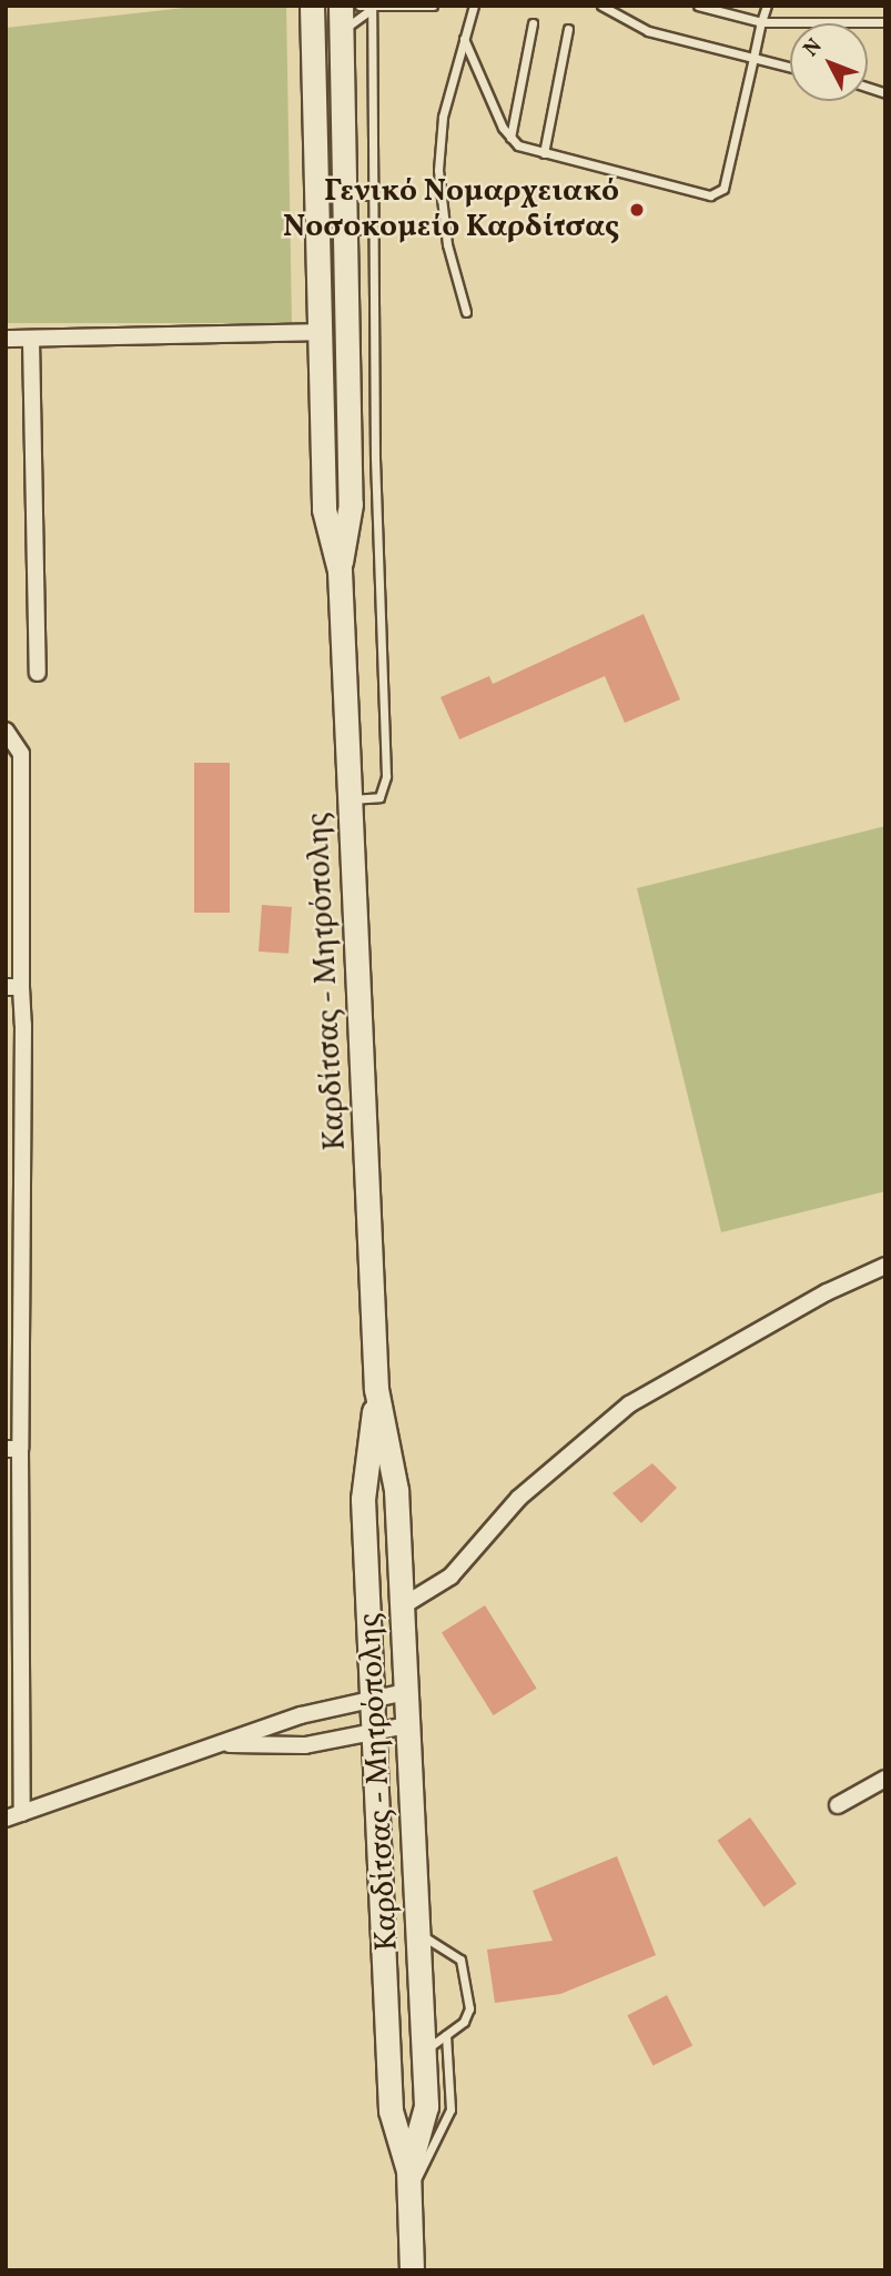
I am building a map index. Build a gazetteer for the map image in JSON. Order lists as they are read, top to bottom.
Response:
{
  "streets": {
    "main road": ["Καρδίτσας - Μητρόπολης"]
  },
  "places": ["Γενικό Νομαρχειακό Νοσοκομείο Καρδίτσας"],
  "north": "top left"
}
